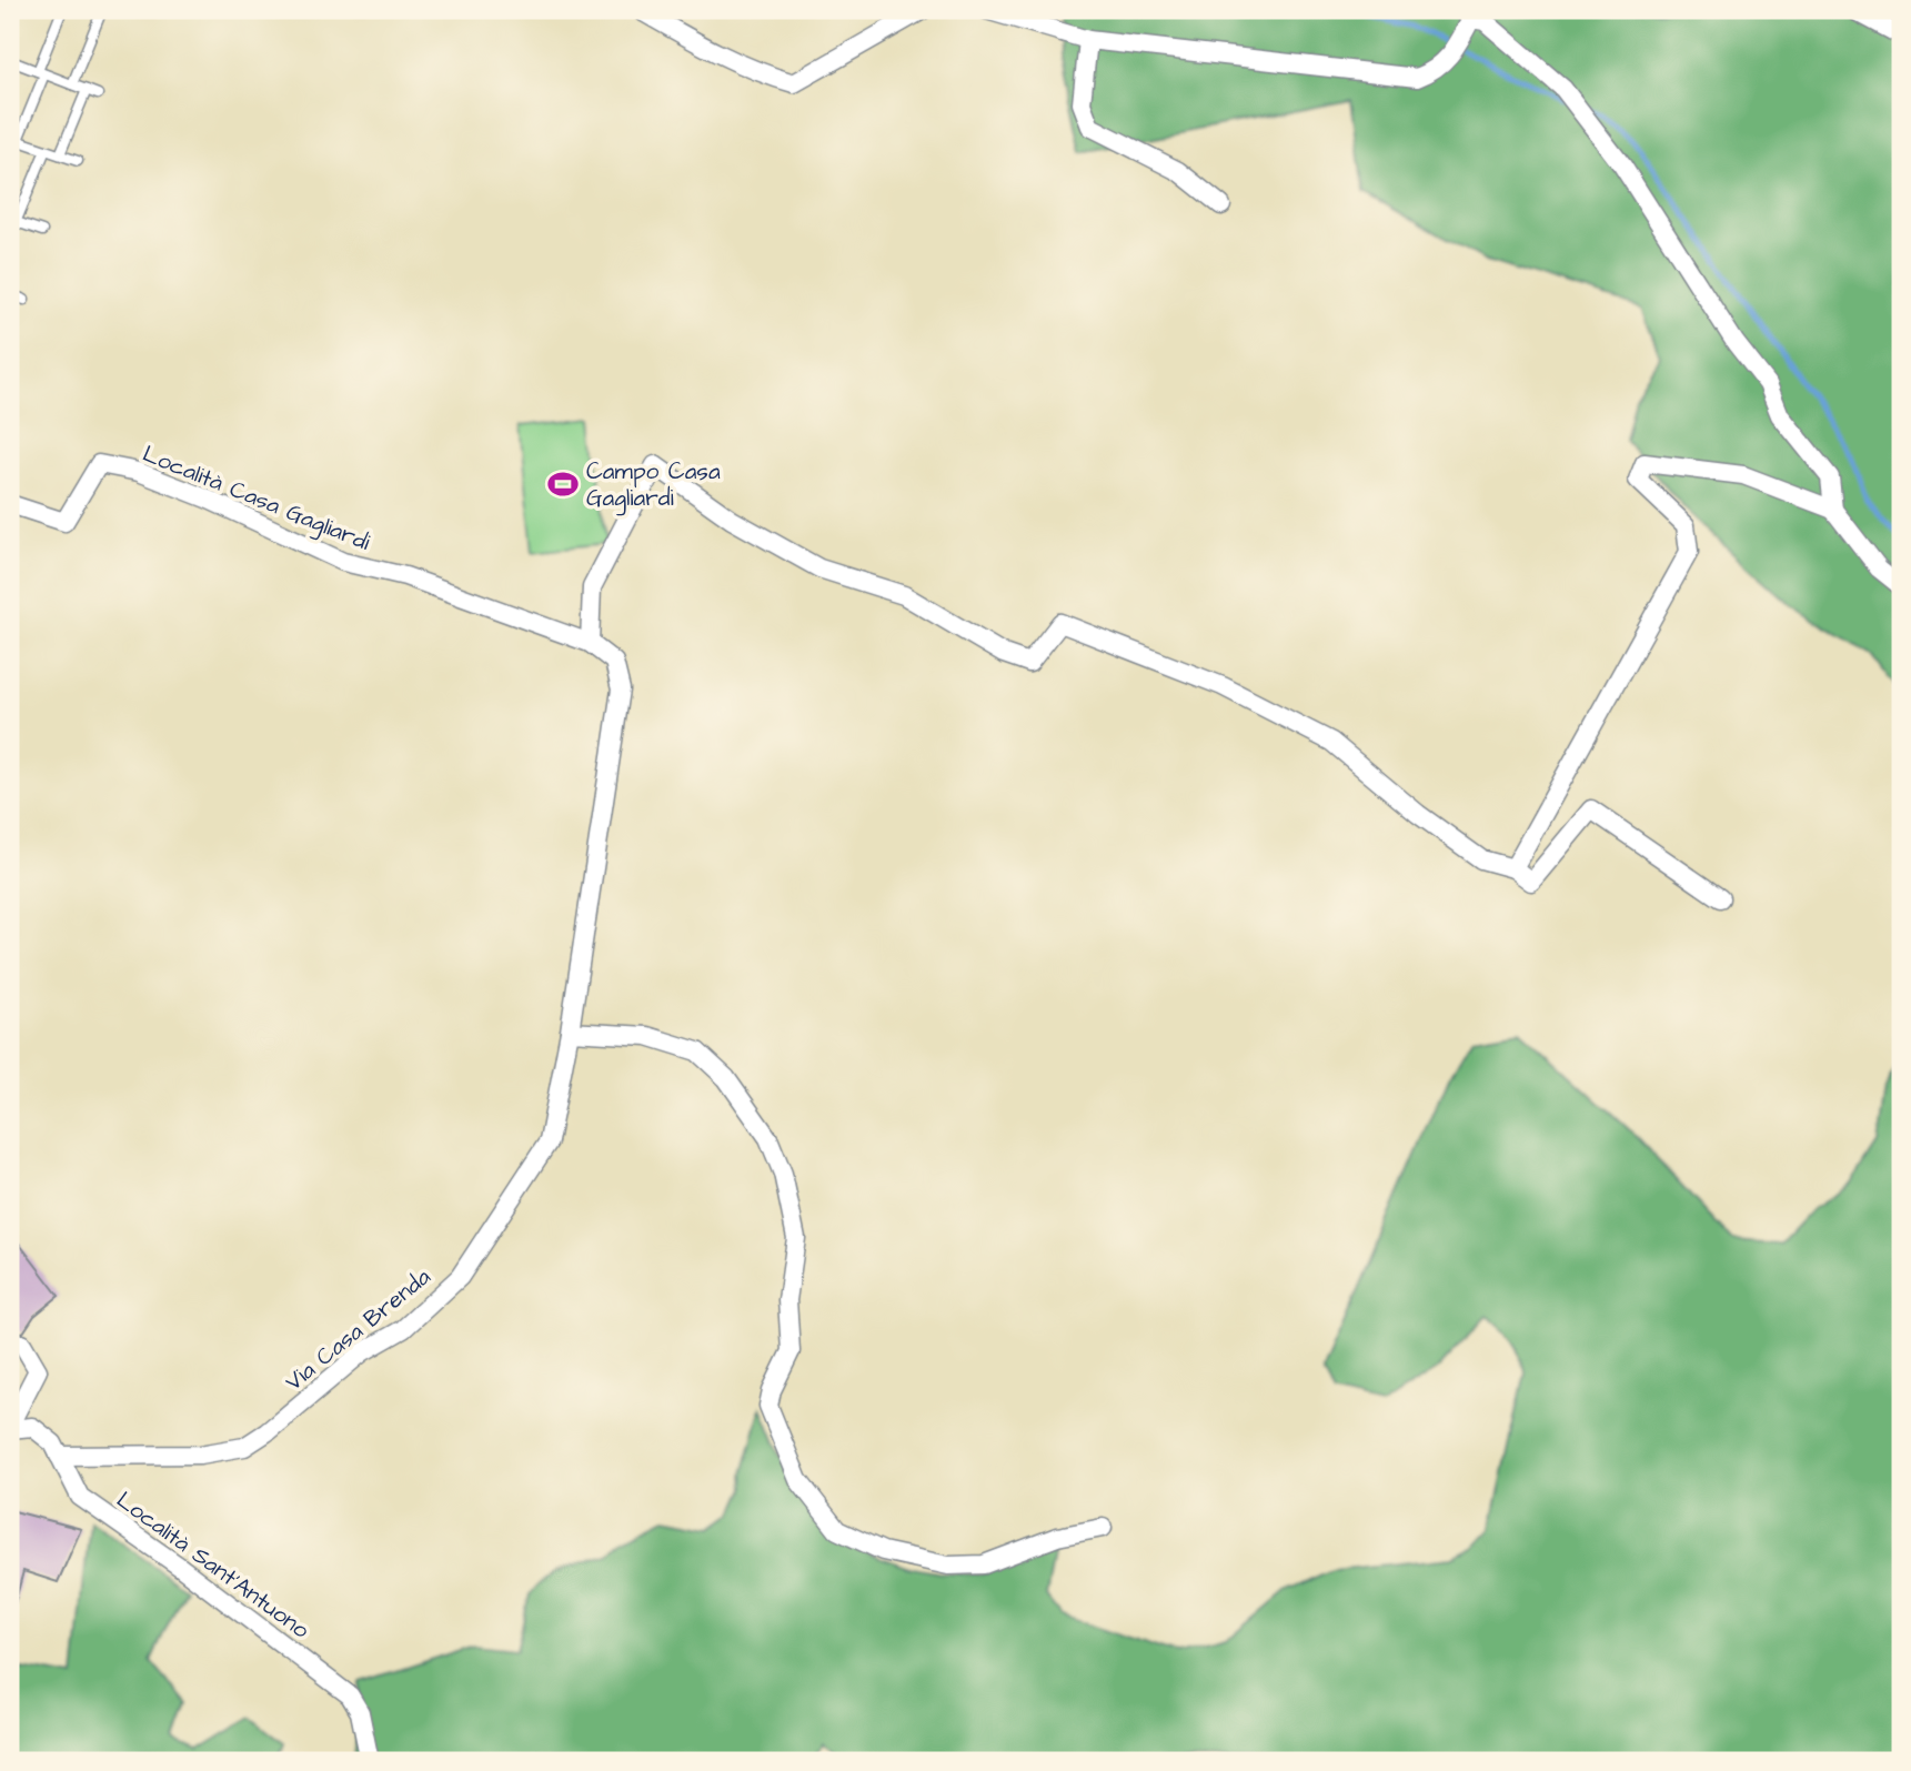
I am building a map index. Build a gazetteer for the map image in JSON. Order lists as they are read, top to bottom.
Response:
{
  "streets": {
    "street": ["Località Casa Gagliardi", "Via Casa Brenda", "Località Sant'Antuono"]
  },
  "crossings": [
    ["Località Casa Gagliardi", "Via Casa Brenda"],
    ["Via Casa Brenda", "Località Sant'Antuono"]
  ],
  "places": {
    "sports": ["Campo Casa Gagliardi"]
  }
}
